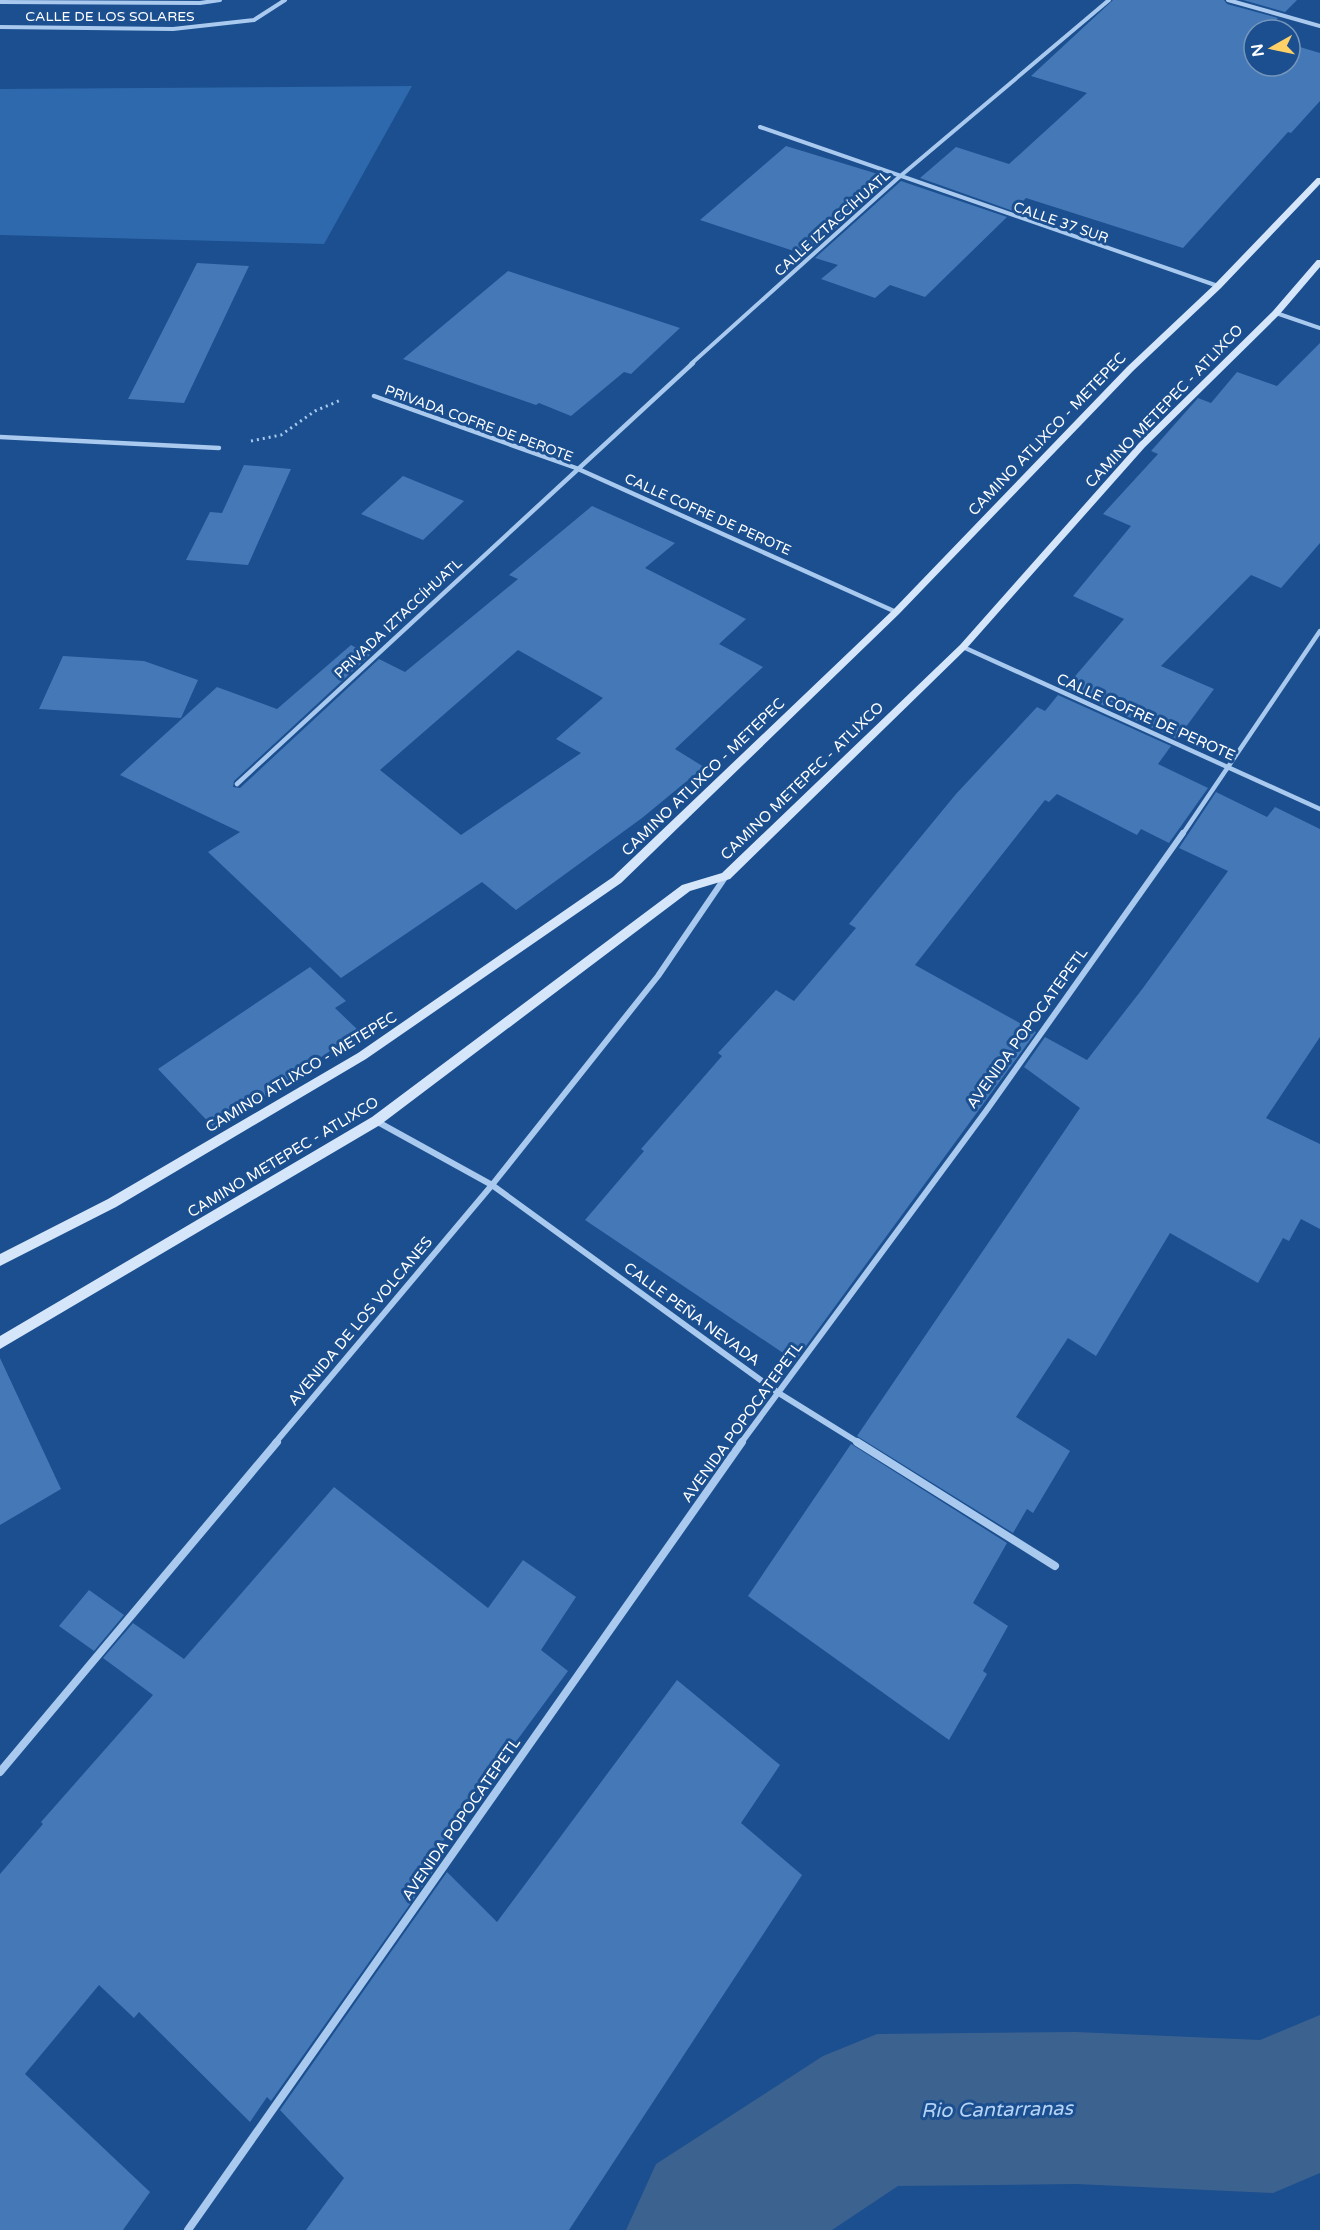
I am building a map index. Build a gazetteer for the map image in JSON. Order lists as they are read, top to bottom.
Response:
{
  "streets": {
    "main road": ["CAMINO METEPEC - ATLIXCO", "CAMINO ATLIXCO - METEPEC"],
    "street": [
      "CALLE DE LOS SOLARES",
      "CALLE 37 SUR",
      "CALLE IZTACCÍHUATL",
      "PRIVADA COFRE DE PEROTE",
      "CALLE COFRE DE PEROTE",
      "PRIVADA IZTACCÍHUATL",
      "AVENIDA POPOCATEPETL",
      "CALLE PEÑA NEVADA",
      "AVENIDA DE LOS VOLCANES"
    ]
  },
  "crossings": [
    ["CALLE 37 SUR", "CALLE IZTACCÍHUATL"],
    ["CALLE 37 SUR", "CAMINO ATLIXCO - METEPEC"],
    ["CALLE IZTACCÍHUATL", "PRIVADA COFRE DE PEROTE"],
    ["CALLE IZTACCÍHUATL", "CALLE COFRE DE PEROTE"],
    ["CALLE IZTACCÍHUATL", "PRIVADA IZTACCÍHUATL"],
    ["CAMINO METEPEC - ATLIXCO", "CALLE COFRE DE PEROTE"],
    ["CAMINO METEPEC - ATLIXCO", "CALLE PEÑA NEVADA"],
    ["CAMINO METEPEC - ATLIXCO", "AVENIDA DE LOS VOLCANES"],
    ["PRIVADA COFRE DE PEROTE", "CALLE COFRE DE PEROTE"],
    ["PRIVADA COFRE DE PEROTE", "PRIVADA IZTACCÍHUATL"],
    ["CAMINO ATLIXCO - METEPEC", "CALLE COFRE DE PEROTE"],
    ["CALLE COFRE DE PEROTE", "PRIVADA IZTACCÍHUATL"],
    ["CALLE COFRE DE PEROTE", "AVENIDA POPOCATEPETL"],
    ["AVENIDA POPOCATEPETL", "CALLE PEÑA NEVADA"],
    ["CALLE PEÑA NEVADA", "AVENIDA DE LOS VOLCANES"]
  ],
  "water": ["Rio Cantarranas"],
  "north": "left"
}
